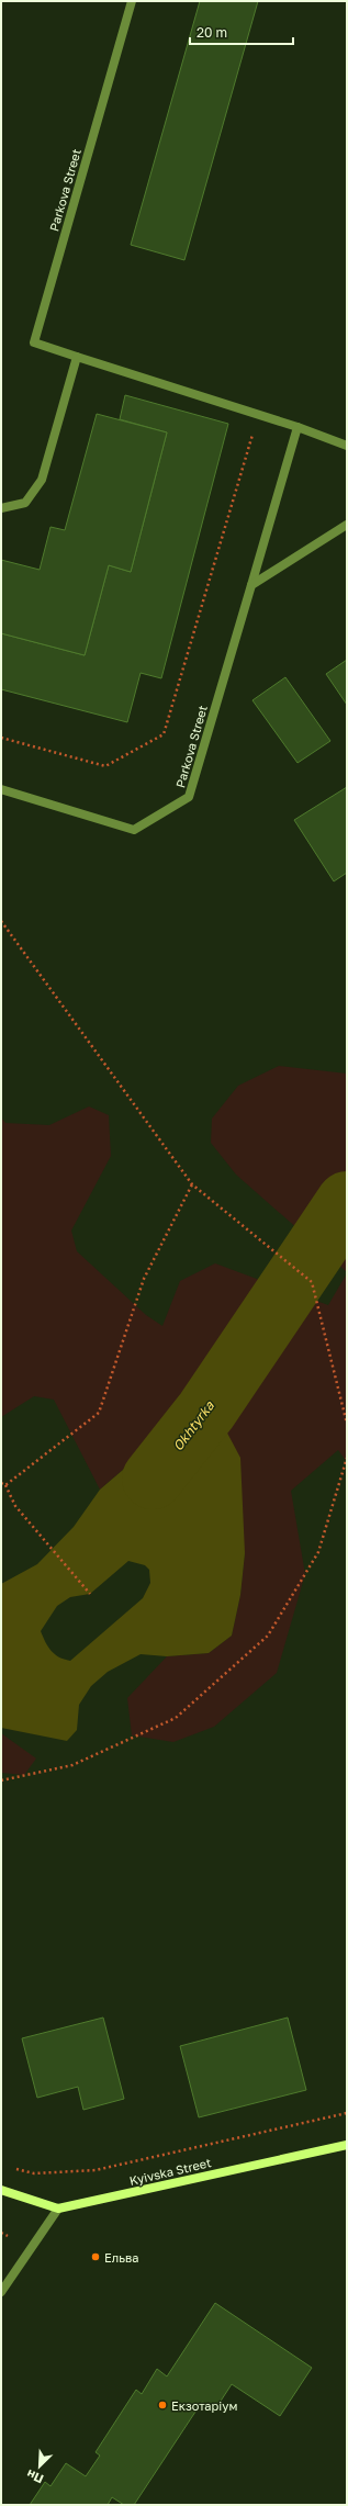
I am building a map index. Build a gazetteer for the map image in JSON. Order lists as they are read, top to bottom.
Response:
{
  "streets": {
    "main road": ["Kyivska Street"],
    "street": ["Parkova Street"]
  },
  "water": ["Okhtyrka"],
  "places": ["Ельва", "Екзотаріум"],
  "scale_bar": "20 m",
  "north": "bottom left"
}
